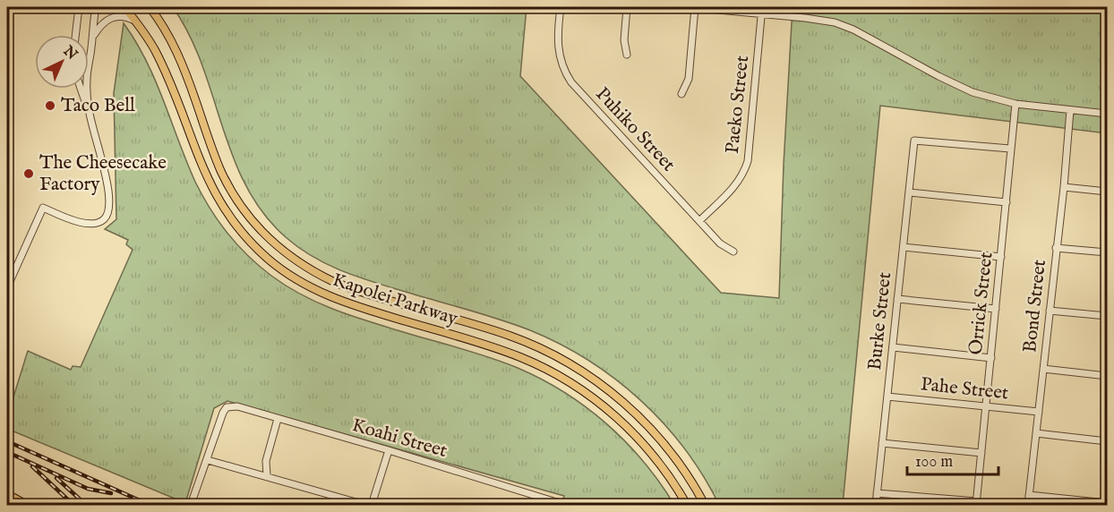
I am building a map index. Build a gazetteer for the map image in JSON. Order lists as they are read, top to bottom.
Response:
{
  "streets": {
    "main road": ["Kapolei Parkway"],
    "street": [
      "Paeko Street",
      "Puhiko Street",
      "Orrick Street",
      "Bond Street",
      "Burke Street",
      "Pahe Street",
      "Koahi Street"
    ]
  },
  "crossings": [
    ["Paeko Street", "Puhiko Street"],
    ["Orrick Street", "Burke Street"],
    ["Orrick Street", "Pahe Street"],
    ["Bond Street", "Pahe Street"],
    ["Burke Street", "Pahe Street"]
  ],
  "places": ["Taco Bell", "The Cheesecake Factory"],
  "scale_bar": "100 m",
  "north": "top right"
}
